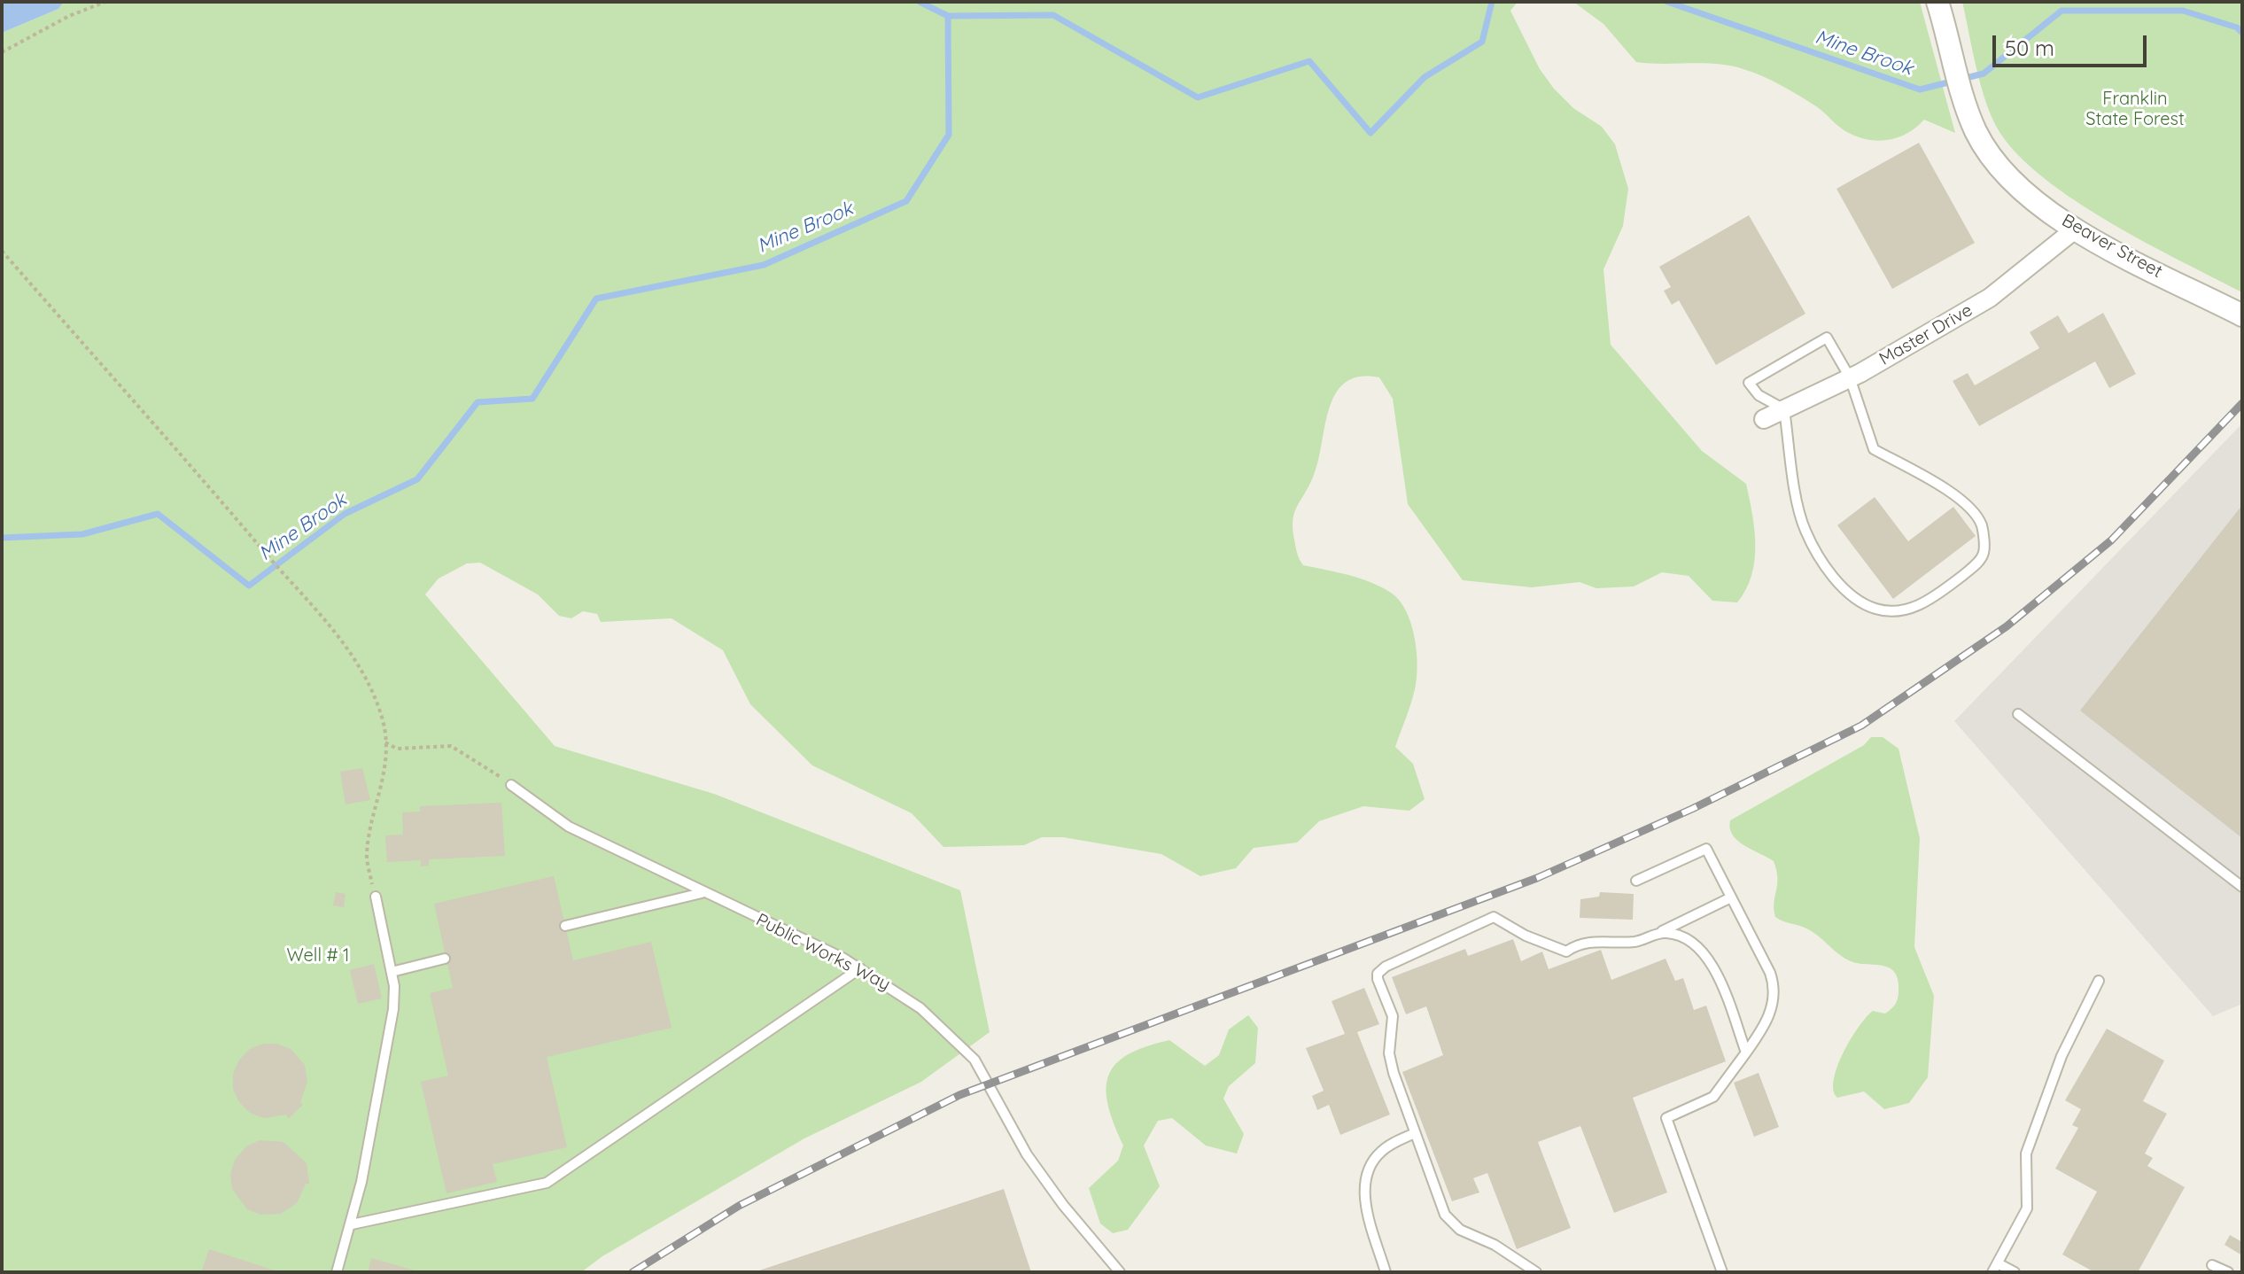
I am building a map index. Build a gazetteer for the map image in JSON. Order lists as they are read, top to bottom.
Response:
{
  "streets": {
    "street": ["Beaver Street", "Master Drive"],
    "lane": ["Public Works Way"]
  },
  "crossings": [
    ["Beaver Street", "Master Drive"]
  ],
  "water": ["Mine Brook"],
  "parks": ["Franklin State Forest", "Well # 1"],
  "scale_bar": "50 m"
}
